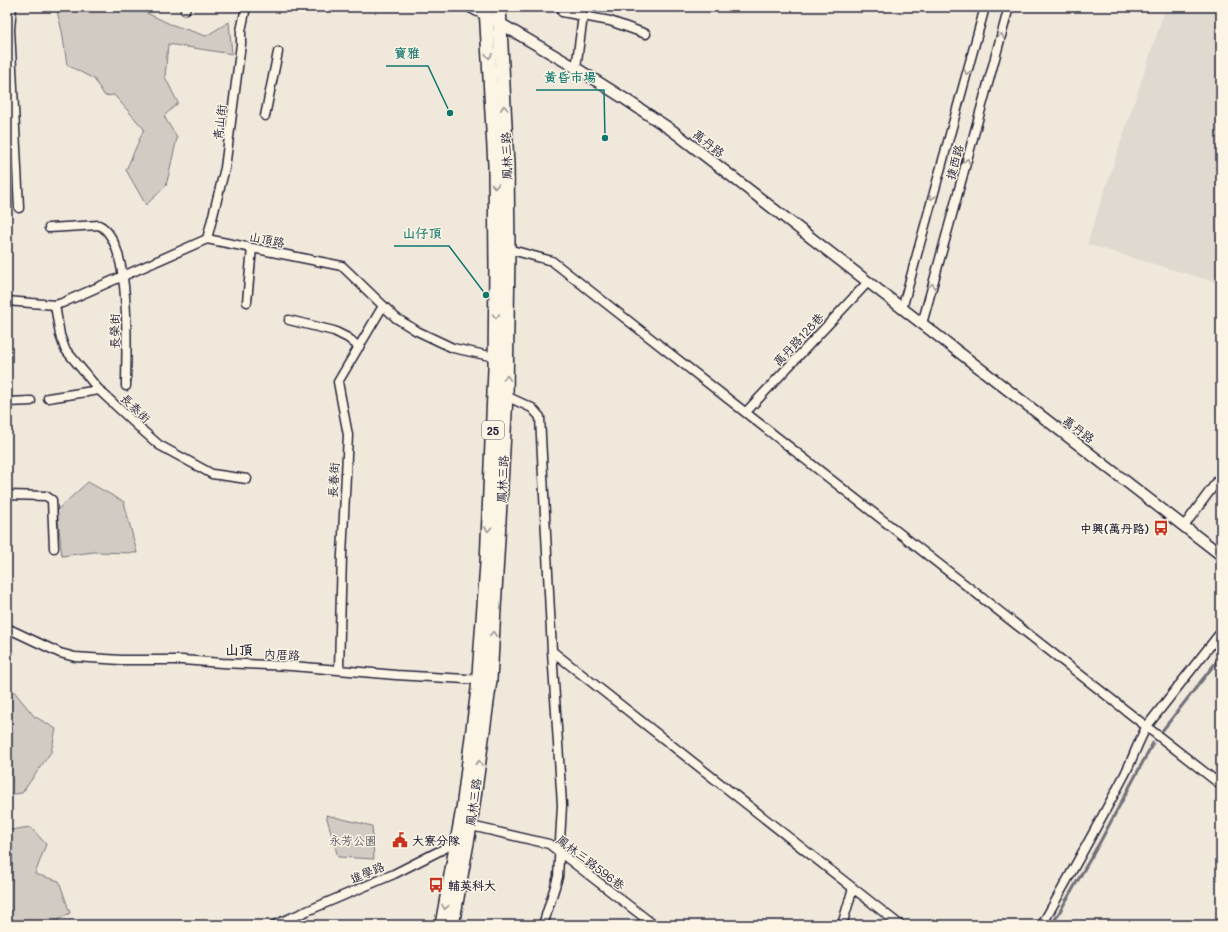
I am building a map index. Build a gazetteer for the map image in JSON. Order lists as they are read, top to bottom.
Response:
{
  "streets": {
    "main road": ["鳳林三路", "25"],
    "street": [
      "青山街",
      "萬丹路",
      "捷西路",
      "山頂路",
      "長榮街",
      "萬丹路128巷",
      "長泰街",
      "長春街",
      "內厝路",
      "鳳林三路596巷",
      "進學路"
    ]
  },
  "crossings": [
    ["青山街", "山頂路"],
    ["萬丹路", "鳳林三路"],
    ["萬丹路", "捷西路"],
    ["萬丹路", "萬丹路128巷"],
    ["鳳林三路", "山頂路"],
    ["鳳林三路", "內厝路"],
    ["鳳林三路", "鳳林三路596巷"],
    ["鳳林三路", "進學路"],
    ["山頂路", "長春街"],
    ["長春街", "內厝路"]
  ],
  "districts": ["山頂"],
  "parks": ["永芳公園"],
  "places": {
    "other": ["寶雅", "黃昏市場", "山仔頂"],
    "bus stop": ["中興(萬丹路)", "輔英科大"],
    "public building": ["大寮分隊"]
  }
}
